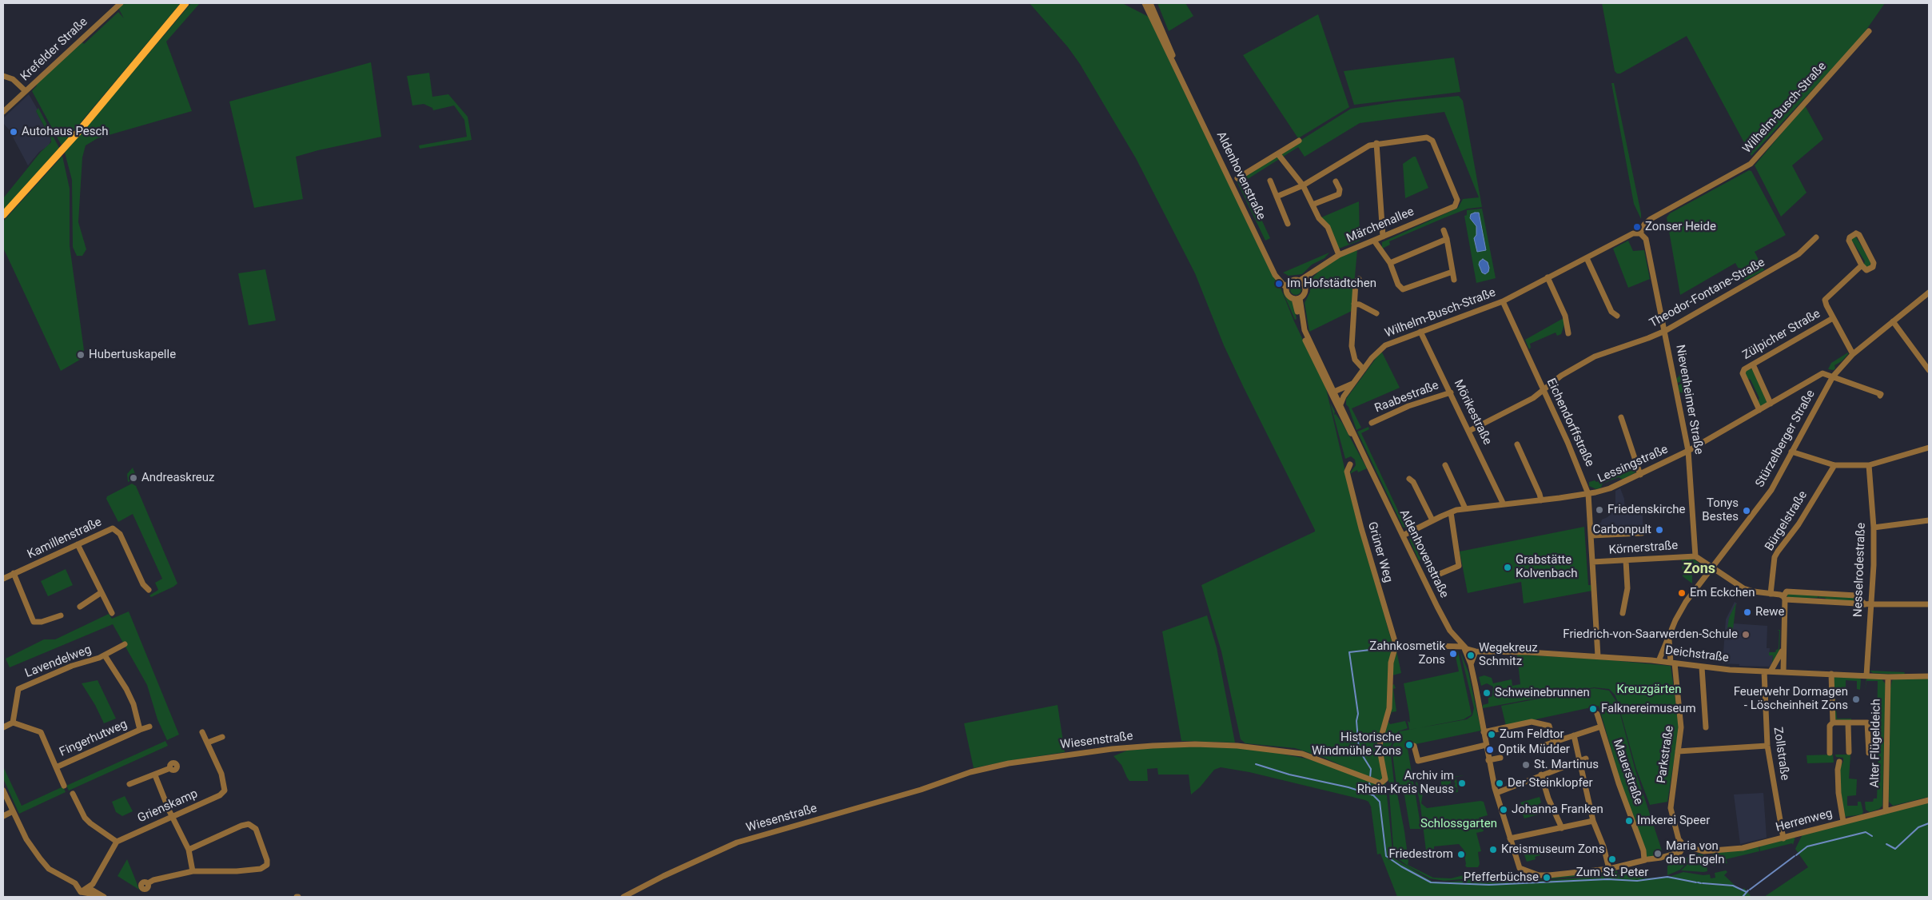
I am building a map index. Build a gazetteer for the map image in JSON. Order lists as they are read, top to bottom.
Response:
{
  "streets": {
    "street": [
      "Krefelder Straße",
      "Wilhelm-Busch-Straße",
      "Aldenhovenstraße",
      "Märchenallee",
      "Theodor-Fontane-Straße",
      "Zülpicher Straße",
      "Raabestraße",
      "Nievenheimer Straße",
      "Mörikestraße",
      "Eichendorffstraße",
      "Stürzelberger Straße",
      "Lessingstraße",
      "Bürgelstraße",
      "Kamillenstraße",
      "Körnerstraße",
      "Grüner Weg",
      "Nesselrodestraße",
      "Deichstraße",
      "Lavendelweg",
      "Fingerhutweg",
      "Wiesenstraße",
      "Alter Flügeldeich",
      "Zollstraße",
      "Parkstraße",
      "Mauerstraße",
      "Grienskamp",
      "Herrenweg"
    ]
  },
  "crossings": [
    ["Wilhelm-Busch-Straße", "Aldenhovenstraße"],
    ["Wilhelm-Busch-Straße", "Nievenheimer Straße"],
    ["Wilhelm-Busch-Straße", "Mörikestraße"],
    ["Wilhelm-Busch-Straße", "Eichendorffstraße"],
    ["Aldenhovenstraße", "Märchenallee"],
    ["Aldenhovenstraße", "Lessingstraße"],
    ["Aldenhovenstraße", "Deichstraße"],
    ["Theodor-Fontane-Straße", "Nievenheimer Straße"],
    ["Theodor-Fontane-Straße", "Mörikestraße"],
    ["Theodor-Fontane-Straße", "Eichendorffstraße"],
    ["Zülpicher Straße", "Lessingstraße"],
    ["Raabestraße", "Mörikestraße"],
    ["Nievenheimer Straße", "Lessingstraße"],
    ["Nievenheimer Straße", "Körnerstraße"],
    ["Mörikestraße", "Lessingstraße"],
    ["Eichendorffstraße", "Lessingstraße"],
    ["Eichendorffstraße", "Körnerstraße"],
    ["Eichendorffstraße", "Deichstraße"],
    ["Stürzelberger Straße", "Lessingstraße"],
    ["Stürzelberger Straße", "Deichstraße"],
    ["Stürzelberger Straße", "Parkstraße"],
    ["Grüner Weg", "Wiesenstraße"],
    ["Nesselrodestraße", "Deichstraße"],
    ["Deichstraße", "Alter Flügeldeich"],
    ["Deichstraße", "Zollstraße"],
    ["Deichstraße", "Parkstraße"],
    ["Lavendelweg", "Fingerhutweg"],
    ["Alter Flügeldeich", "Herrenweg"],
    ["Zollstraße", "Herrenweg"],
    ["Parkstraße", "Herrenweg"]
  ],
  "districts": ["Zons"],
  "parks": ["Kreuzgärten", "Schlossgarten"],
  "places": [
    "Autohaus Pesch",
    "Zonser Heide",
    "Im Hofstädtchen",
    "Hubertuskapelle",
    "Andreaskreuz",
    "Friedenskirche",
    "Tonys Bestes",
    "Carbonpult",
    "Grabstätte Kolvenbach",
    "Em Eckchen",
    "Rewe",
    "Friedrich-von-Saarwerden-Schule",
    "Zahnkosmetik Zons",
    "Wegekreuz Schmitz",
    "Schweinebrunnen",
    "Feuerwehr Dormagen - Löscheinheit Zons",
    "Falknereimuseum",
    "Zum Feldtor",
    "Historische Windmühle Zons",
    "Optik Müdder",
    "St. Martinus",
    "Archiv im Rhein-Kreis Neuss",
    "Der Steinklopfer",
    "Johanna Franken",
    "Imkerei Speer",
    "Kreismuseum Zons",
    "Maria von den Engeln",
    "Friedestrom",
    "Zum St. Peter",
    "Pfefferbüchse"
  ]
}
